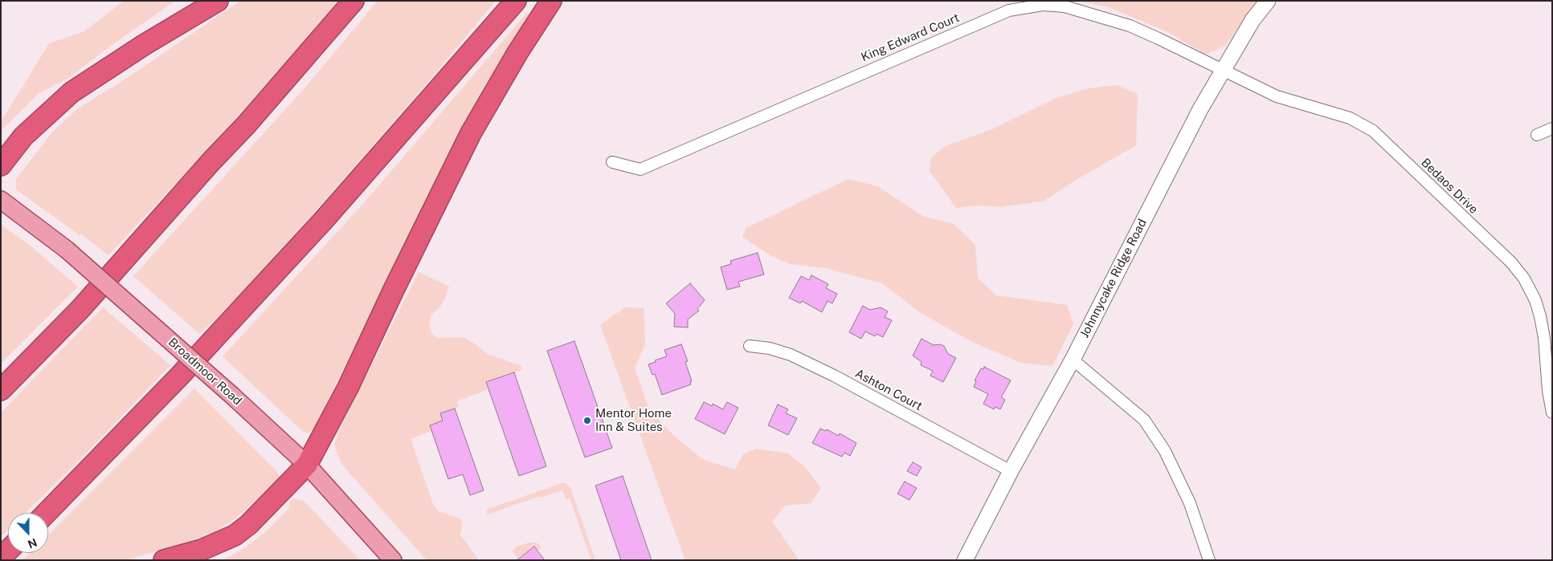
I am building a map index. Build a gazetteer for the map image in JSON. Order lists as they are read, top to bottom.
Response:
{
  "streets": {
    "main road": ["Johnnycake Ridge Road", "Broadmoor Road"],
    "street": ["King Edward Court", "Bedaos Drive", "Ashton Court"]
  },
  "crossings": [
    ["King Edward Court", "Bedaos Drive"],
    ["King Edward Court", "Johnnycake Ridge Road"],
    ["Bedaos Drive", "Johnnycake Ridge Road"],
    ["Johnnycake Ridge Road", "Ashton Court"]
  ],
  "places": ["Mentor Home Inn & Suites"],
  "north": "bottom"
}
